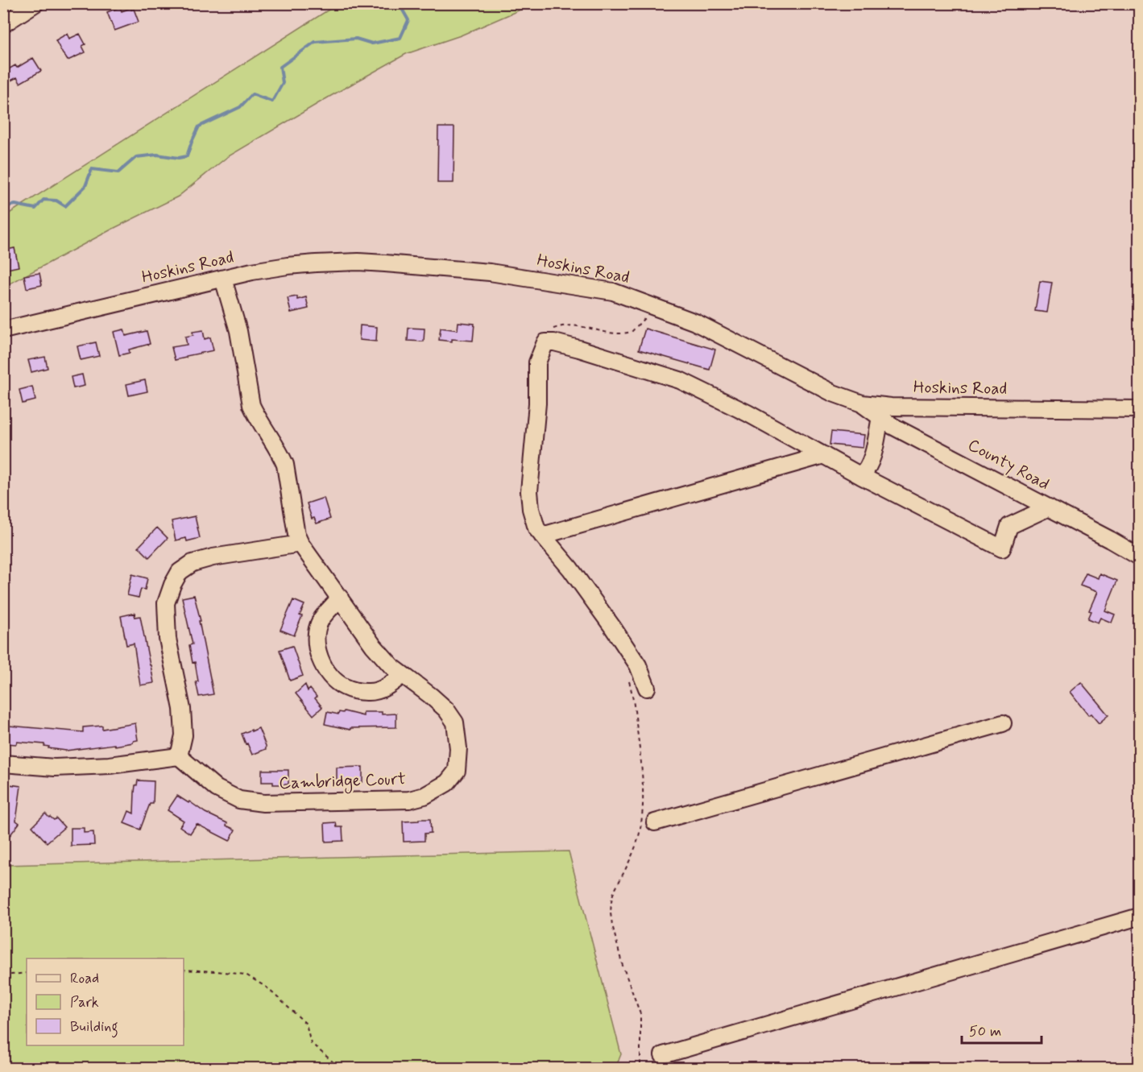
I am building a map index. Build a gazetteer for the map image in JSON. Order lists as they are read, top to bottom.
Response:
{
  "streets": {
    "street": ["Hoskins Road", "County Road", "Cambridge Court"]
  },
  "crossings": [
    ["Hoskins Road", "County Road"],
    ["Hoskins Road", "Cambridge Court"]
  ],
  "legend": ["Road", "Park", "Building"],
  "scale_bar": "50 m"
}
